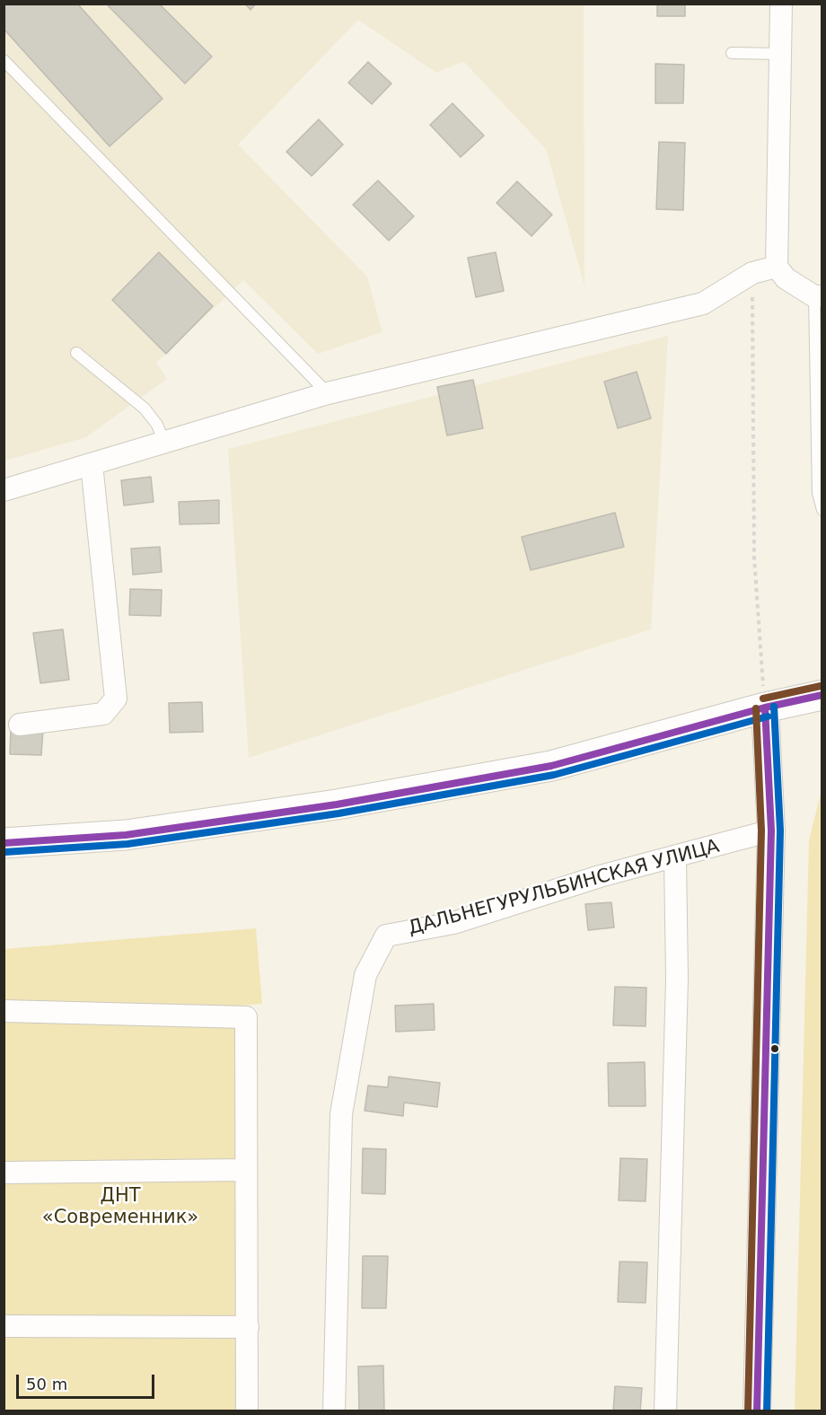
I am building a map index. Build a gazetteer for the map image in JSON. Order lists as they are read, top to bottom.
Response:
{
  "streets": {
    "street": ["ДАЛЬНЕГУРУЛЬБИНСКАЯ УЛИЦА"]
  },
  "parks": ["ДНТ «Современник»"],
  "scale_bar": "50 m"
}
